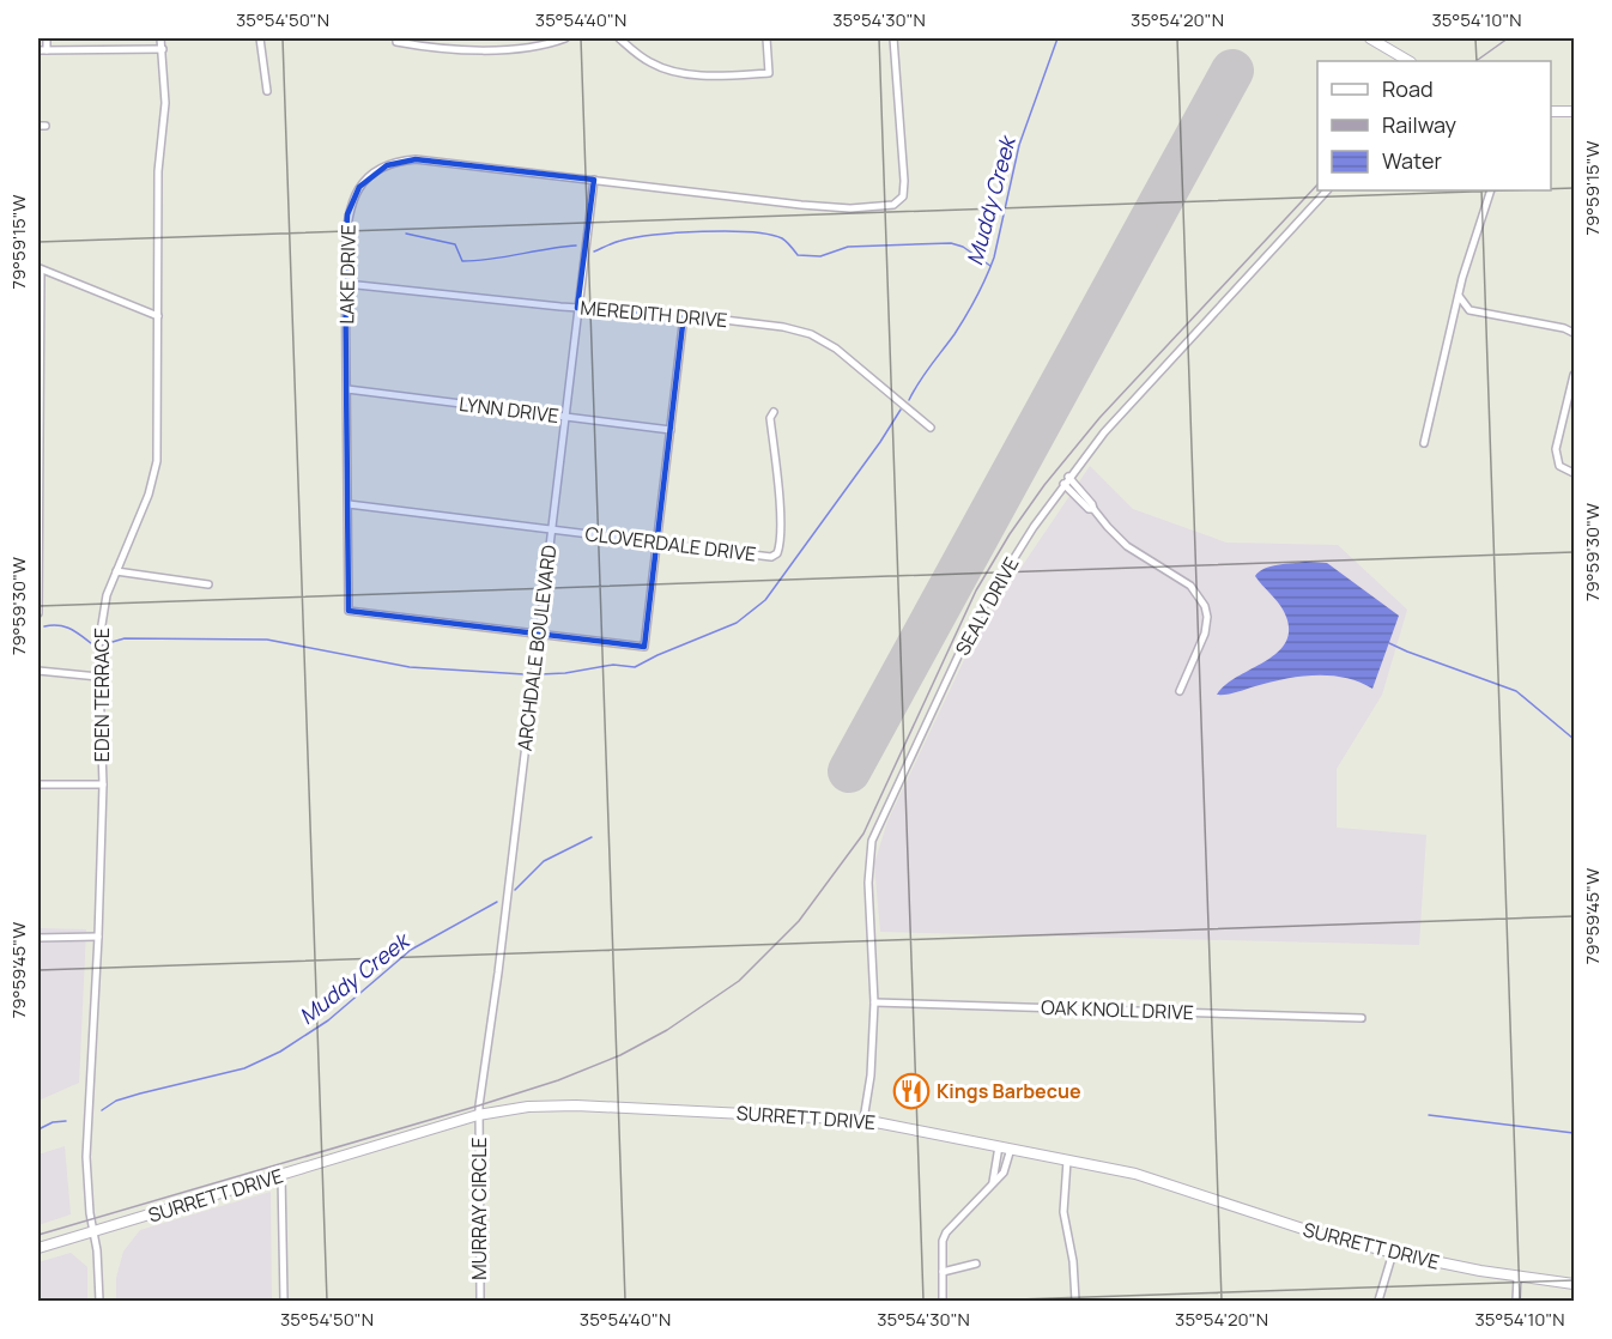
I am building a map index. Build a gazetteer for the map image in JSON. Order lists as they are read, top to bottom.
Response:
{
  "streets": {
    "street": [
      "LAKE DRIVE",
      "MEREDITH DRIVE",
      "LYNN DRIVE",
      "CLOVERDALE DRIVE",
      "SEALY DRIVE",
      "ARCHDALE BOULEVARD",
      "EDEN TERRACE",
      "OAK KNOLL DRIVE",
      "SURRETT DRIVE",
      "MURRAY CIRCLE"
    ]
  },
  "crossings": [
    ["LAKE DRIVE", "MEREDITH DRIVE"],
    ["LAKE DRIVE", "LYNN DRIVE"],
    ["LAKE DRIVE", "CLOVERDALE DRIVE"],
    ["LAKE DRIVE", "ARCHDALE BOULEVARD"],
    ["MEREDITH DRIVE", "ARCHDALE BOULEVARD"],
    ["LYNN DRIVE", "ARCHDALE BOULEVARD"],
    ["CLOVERDALE DRIVE", "ARCHDALE BOULEVARD"],
    ["SEALY DRIVE", "OAK KNOLL DRIVE"],
    ["SEALY DRIVE", "SURRETT DRIVE"],
    ["ARCHDALE BOULEVARD", "SURRETT DRIVE"],
    ["ARCHDALE BOULEVARD", "MURRAY CIRCLE"],
    ["EDEN TERRACE", "SURRETT DRIVE"],
    ["SURRETT DRIVE", "MURRAY CIRCLE"]
  ],
  "water": ["Muddy Creek"],
  "places": {
    "restaurant": ["Kings Barbecue"]
  },
  "legend": ["Road", "Railway", "Water"],
  "coordinates": [
    "35°54'50\"N",
    "35°54'40\"N",
    "35°54'30\"N",
    "35°54'20\"N",
    "35°54'10\"N",
    "79°59'15\"W",
    "79°59'30\"W",
    "79°59'45\"W"
  ]
}
